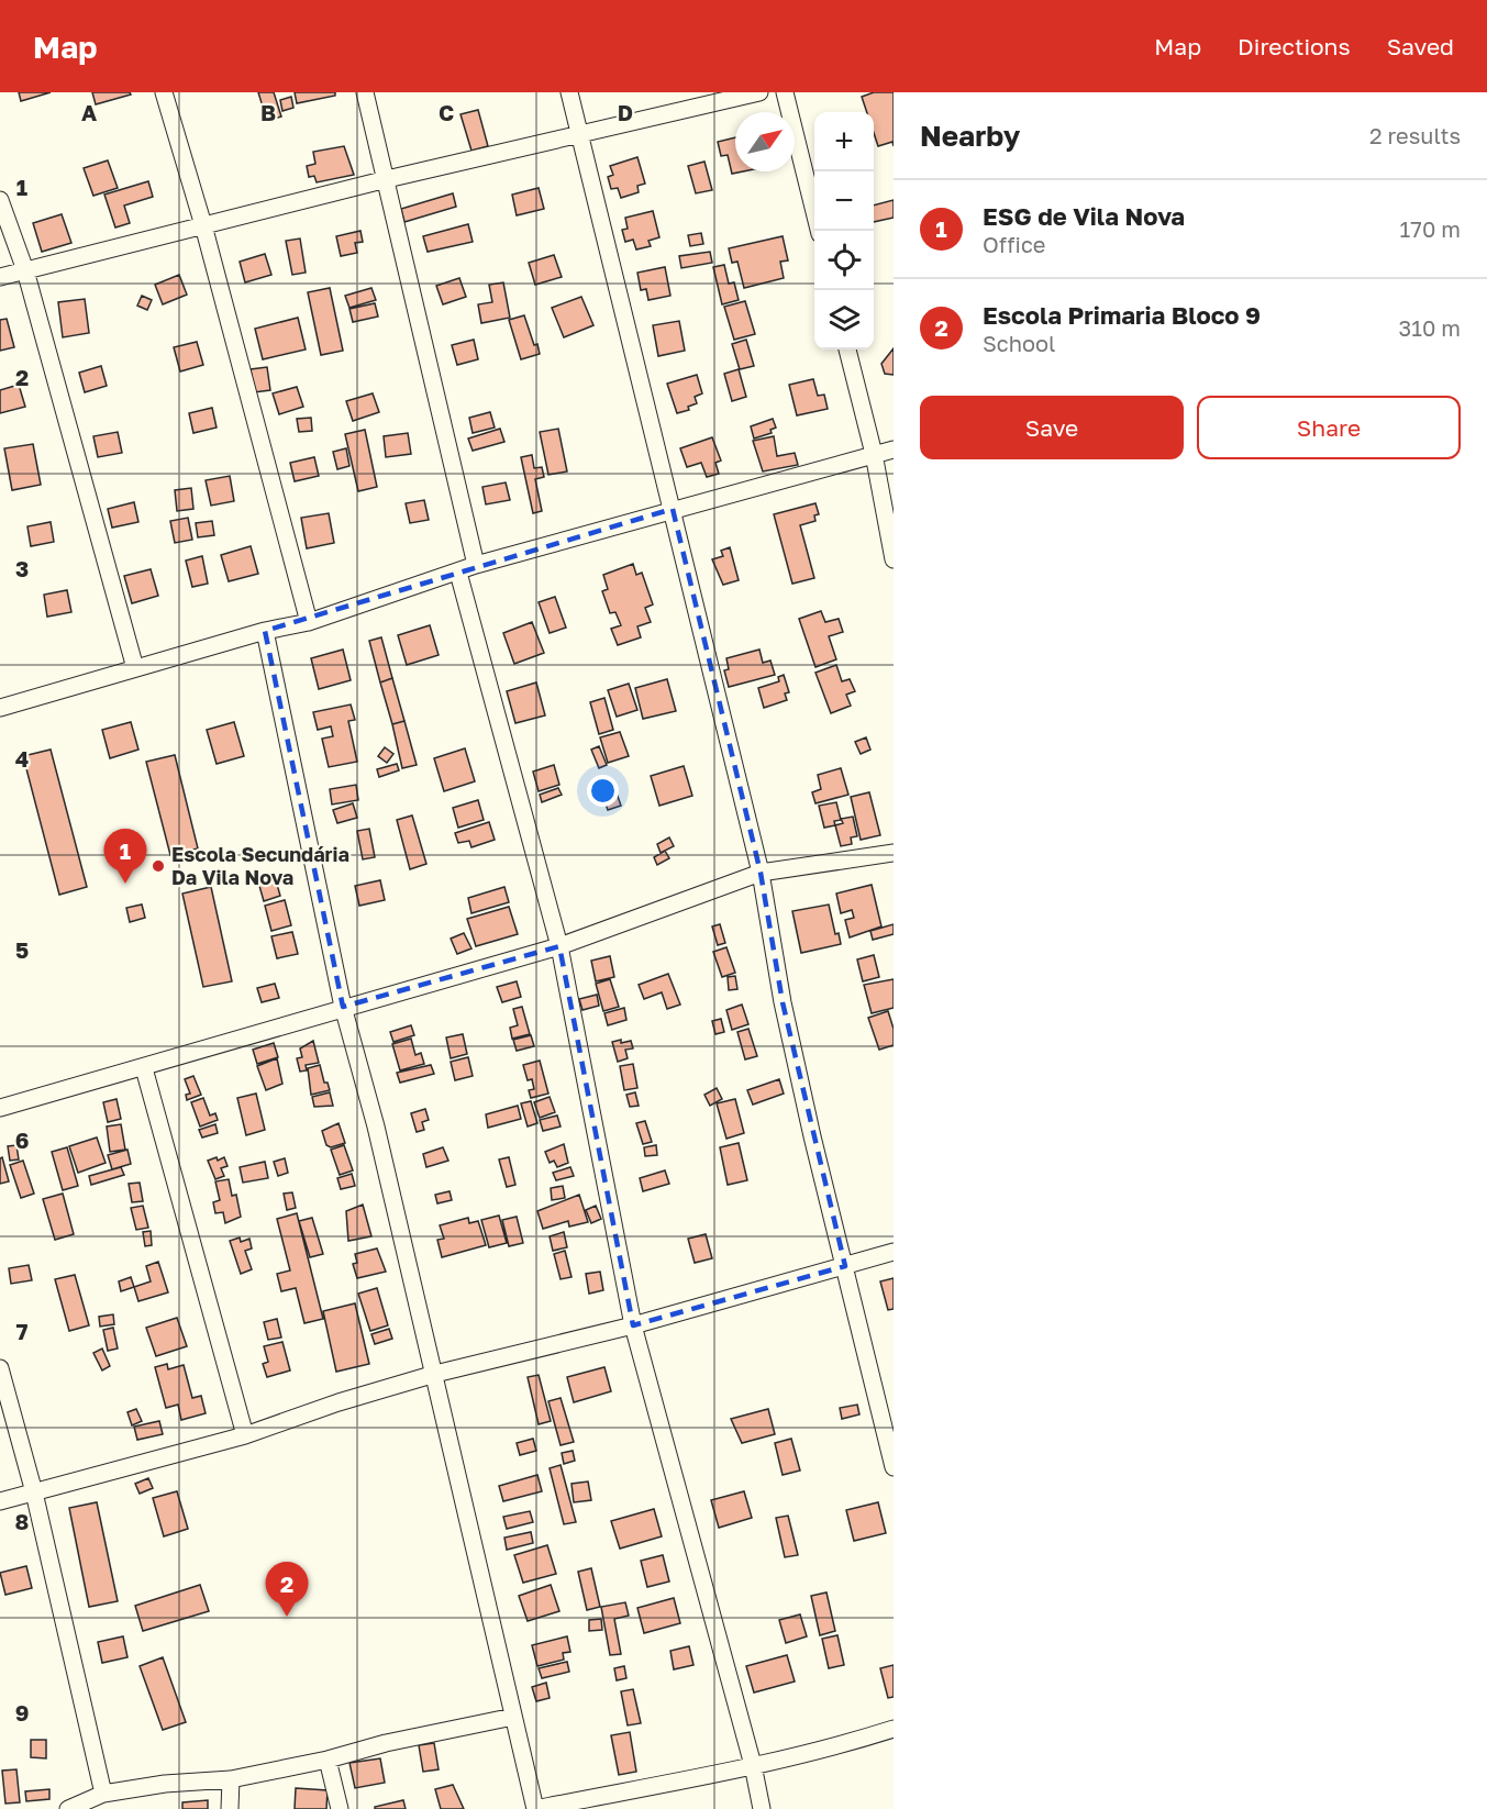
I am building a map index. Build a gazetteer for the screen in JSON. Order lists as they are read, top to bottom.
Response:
{
  "places": ["Escola Secundária Da Vila Nova"],
  "north": "top right",
  "page": {
    "header": "Map",
    "nav": ["Map", "Directions", "Saved"],
    "heading": ["Nearby", "2 results"],
    "map_buttons": ["+", "−"],
    "list": [
      {
        "mark": "1",
        "name": "ESG de Vila Nova",
        "note": "Office",
        "value": "170 m"
      },
      {
        "mark": "2",
        "name": "Escola Primaria Bloco 9",
        "note": "School",
        "value": "310 m"
      }
    ],
    "buttons": ["Save", "Share"],
    "pins": ["1", "2"]
  },
  "grid": {
    "columns": [
      "A",
      "B",
      "C",
      "D"
    ],
    "rows": [
      "1",
      "2",
      "3",
      "4",
      "5",
      "6",
      "7",
      "8",
      "9"
    ]
  }
}
